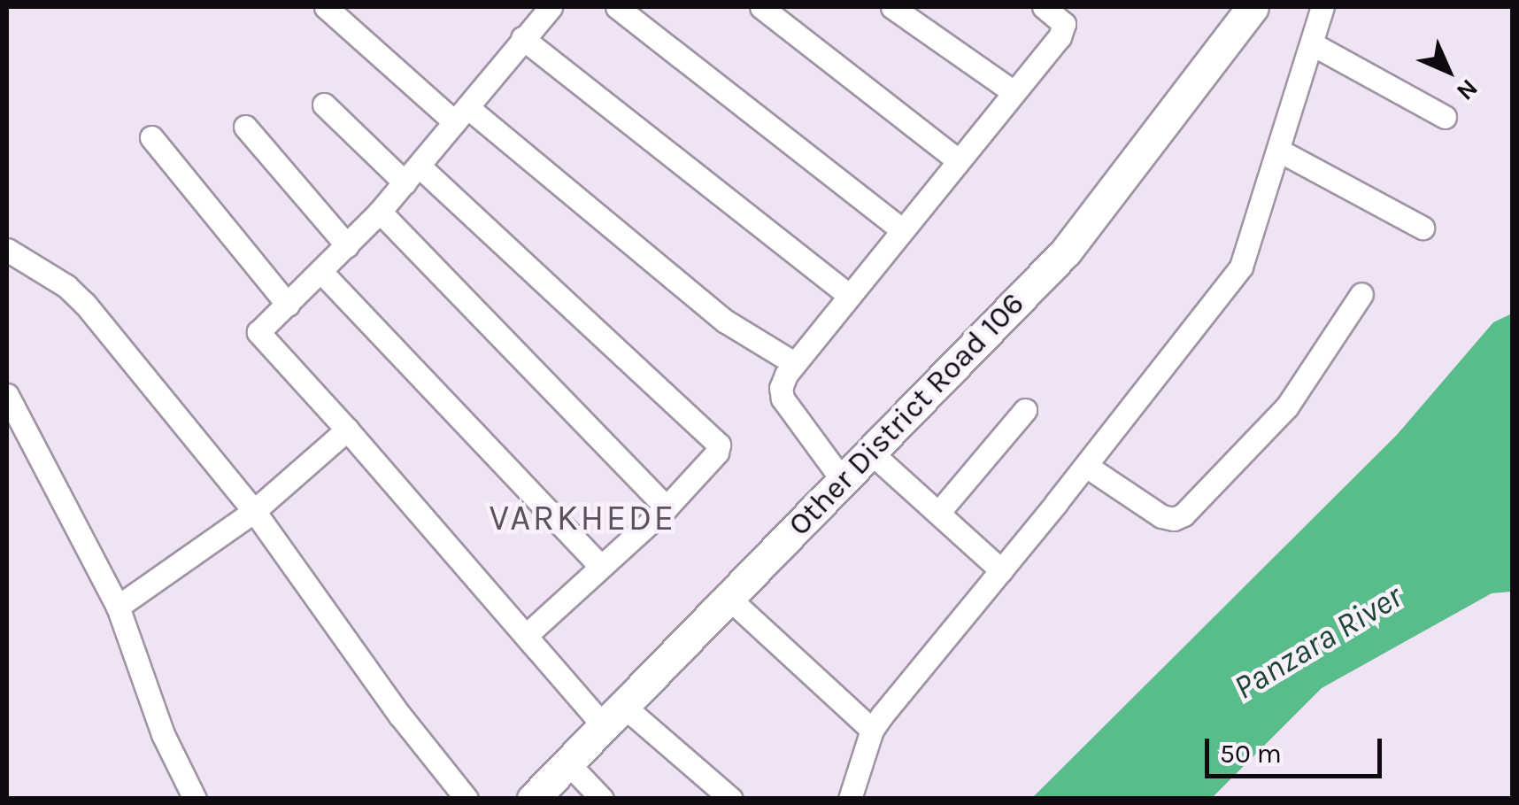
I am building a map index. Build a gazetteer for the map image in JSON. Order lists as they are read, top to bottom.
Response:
{
  "streets": {
    "main road": ["Other District Road 106"]
  },
  "districts": ["VARKHEDE"],
  "water": ["Panzara River"],
  "scale_bar": "50 m",
  "north": "bottom right"
}
